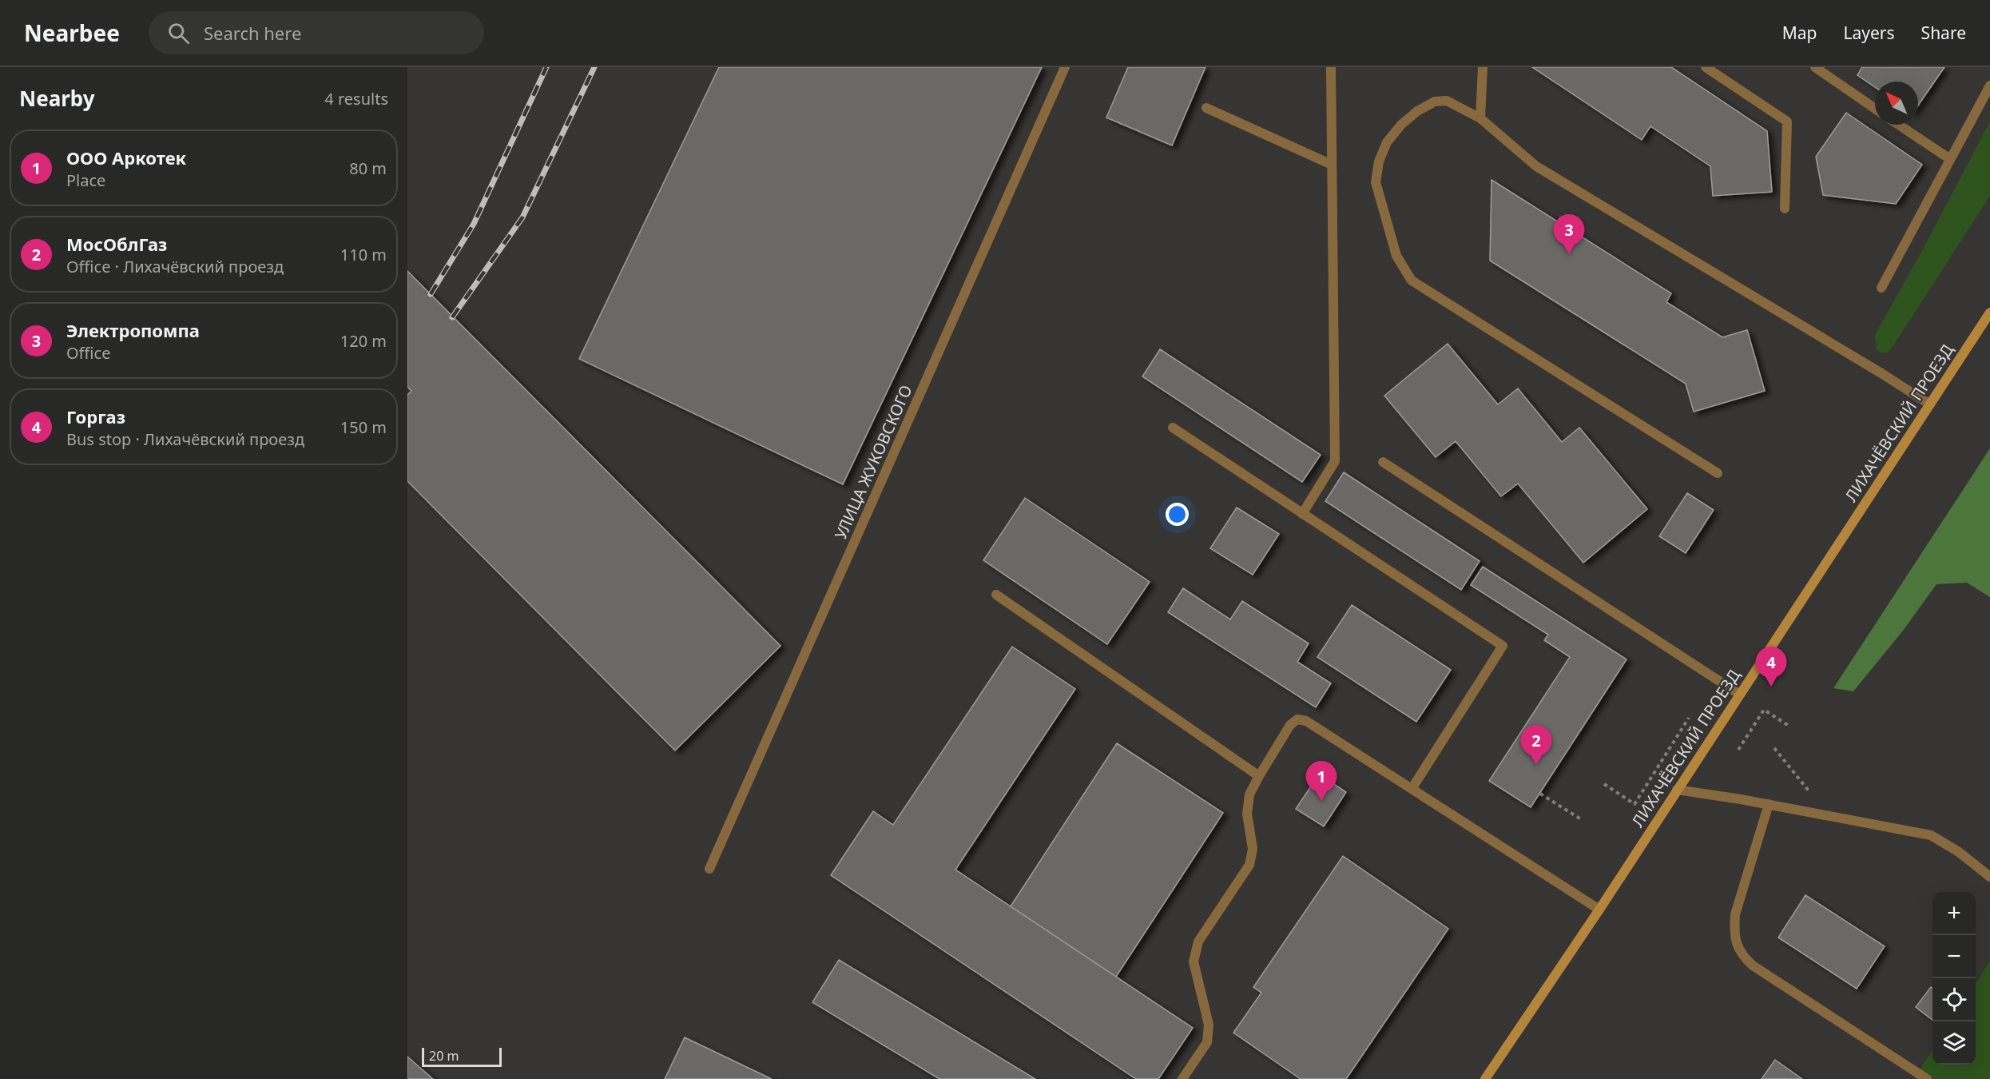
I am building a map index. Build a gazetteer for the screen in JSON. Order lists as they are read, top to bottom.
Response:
{
  "streets": {
    "main road": ["ЛИХАЧЁВСКИЙ ПРОЕЗД"],
    "street": ["УЛИЦА ЖУКОВСКОГО"]
  },
  "scale_bar": "20 m",
  "north": "top left",
  "page": {
    "header": "Nearbee",
    "search": "Search here",
    "nav": ["Map", "Layers", "Share"],
    "heading": ["Nearby", "4 results"],
    "list": [
      {
        "mark": "1",
        "name": "ООО Аркотек",
        "note": "Place",
        "value": "80 m"
      },
      {
        "mark": "2",
        "name": "МосОблГаз",
        "note": "Office · Лихачёвский проезд",
        "value": "110 m"
      },
      {
        "mark": "3",
        "name": "Электропомпа",
        "note": "Office",
        "value": "120 m"
      },
      {
        "mark": "4",
        "name": "Горгаз",
        "note": "Bus stop · Лихачёвский проезд",
        "value": "150 m"
      }
    ],
    "pins": [
      "3",
      "4",
      "2",
      "1"
    ],
    "map_buttons": ["+", "−"],
    "scale": "20 m"
  }
}
